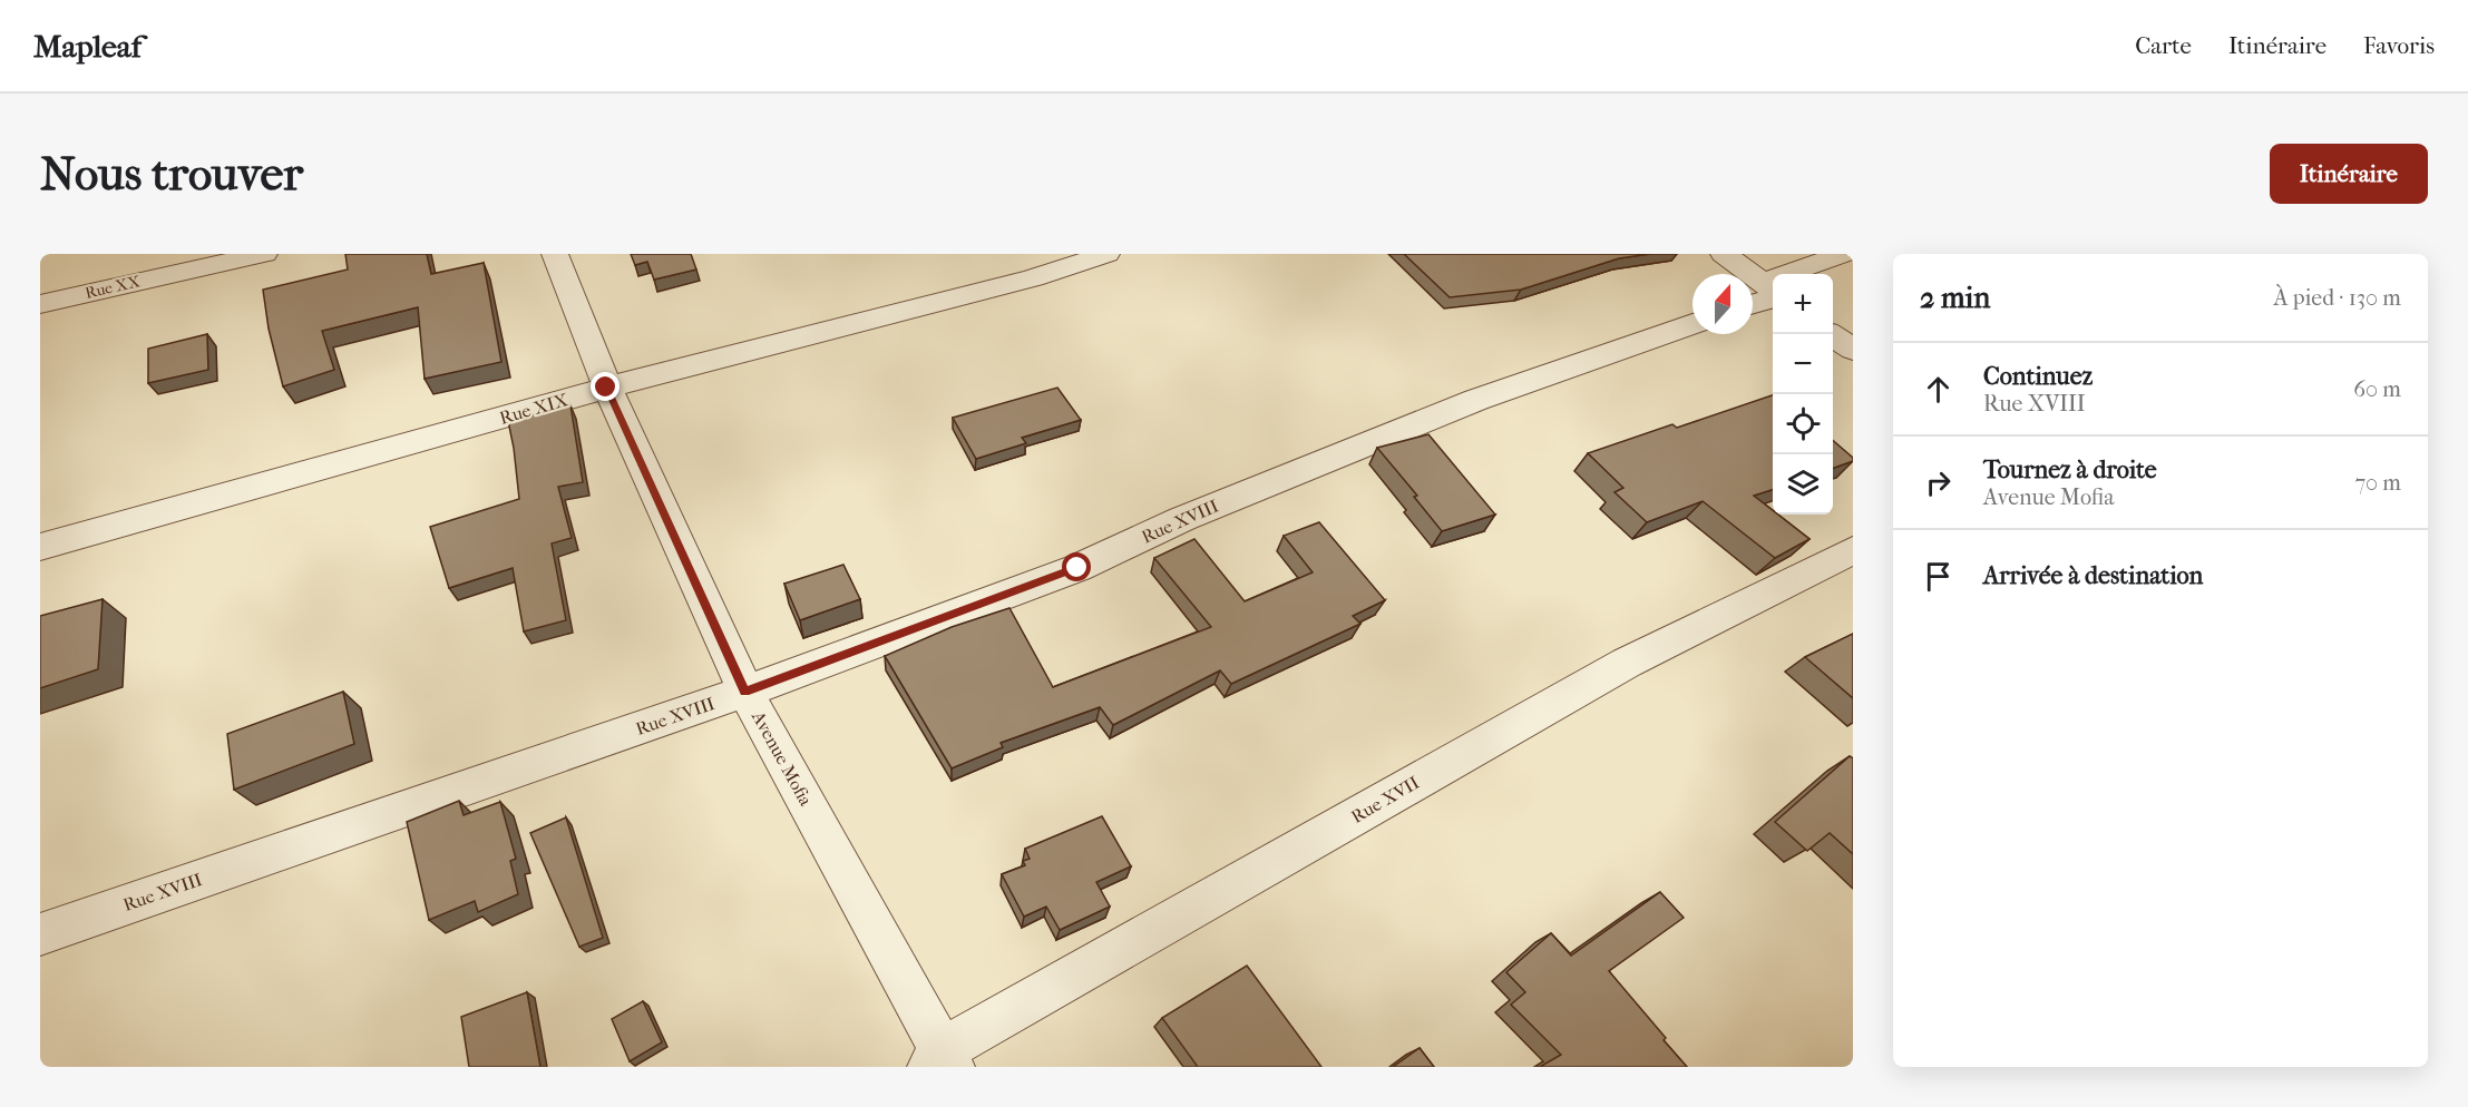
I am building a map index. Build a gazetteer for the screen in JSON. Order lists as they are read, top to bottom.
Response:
{
  "streets": {
    "street": [
      "Rue XX",
      "Rue XIX",
      "Rue XVIII",
      "Avenue Mofia",
      "Rue XVII"
    ]
  },
  "crossings": [
    ["Rue XIX", "Avenue Mofia"],
    ["Rue XVIII", "Avenue Mofia"],
    ["Avenue Mofia", "Rue XVII"]
  ],
  "north": "top",
  "page": {
    "header": "Mapleaf",
    "nav": ["Carte", "Itinéraire", "Favoris"],
    "buttons": "Itinéraire",
    "title": "Nous trouver",
    "heading": ["2 min", "À pied · 130 m"],
    "map_buttons": ["+", "−"],
    "list": [
      ["Continuez", "Rue XVIII", "60 m"],
      ["Tournez à droite", "Avenue Mofia", "70 m"],
      "Arrivée à destination"
    ]
  }
}
